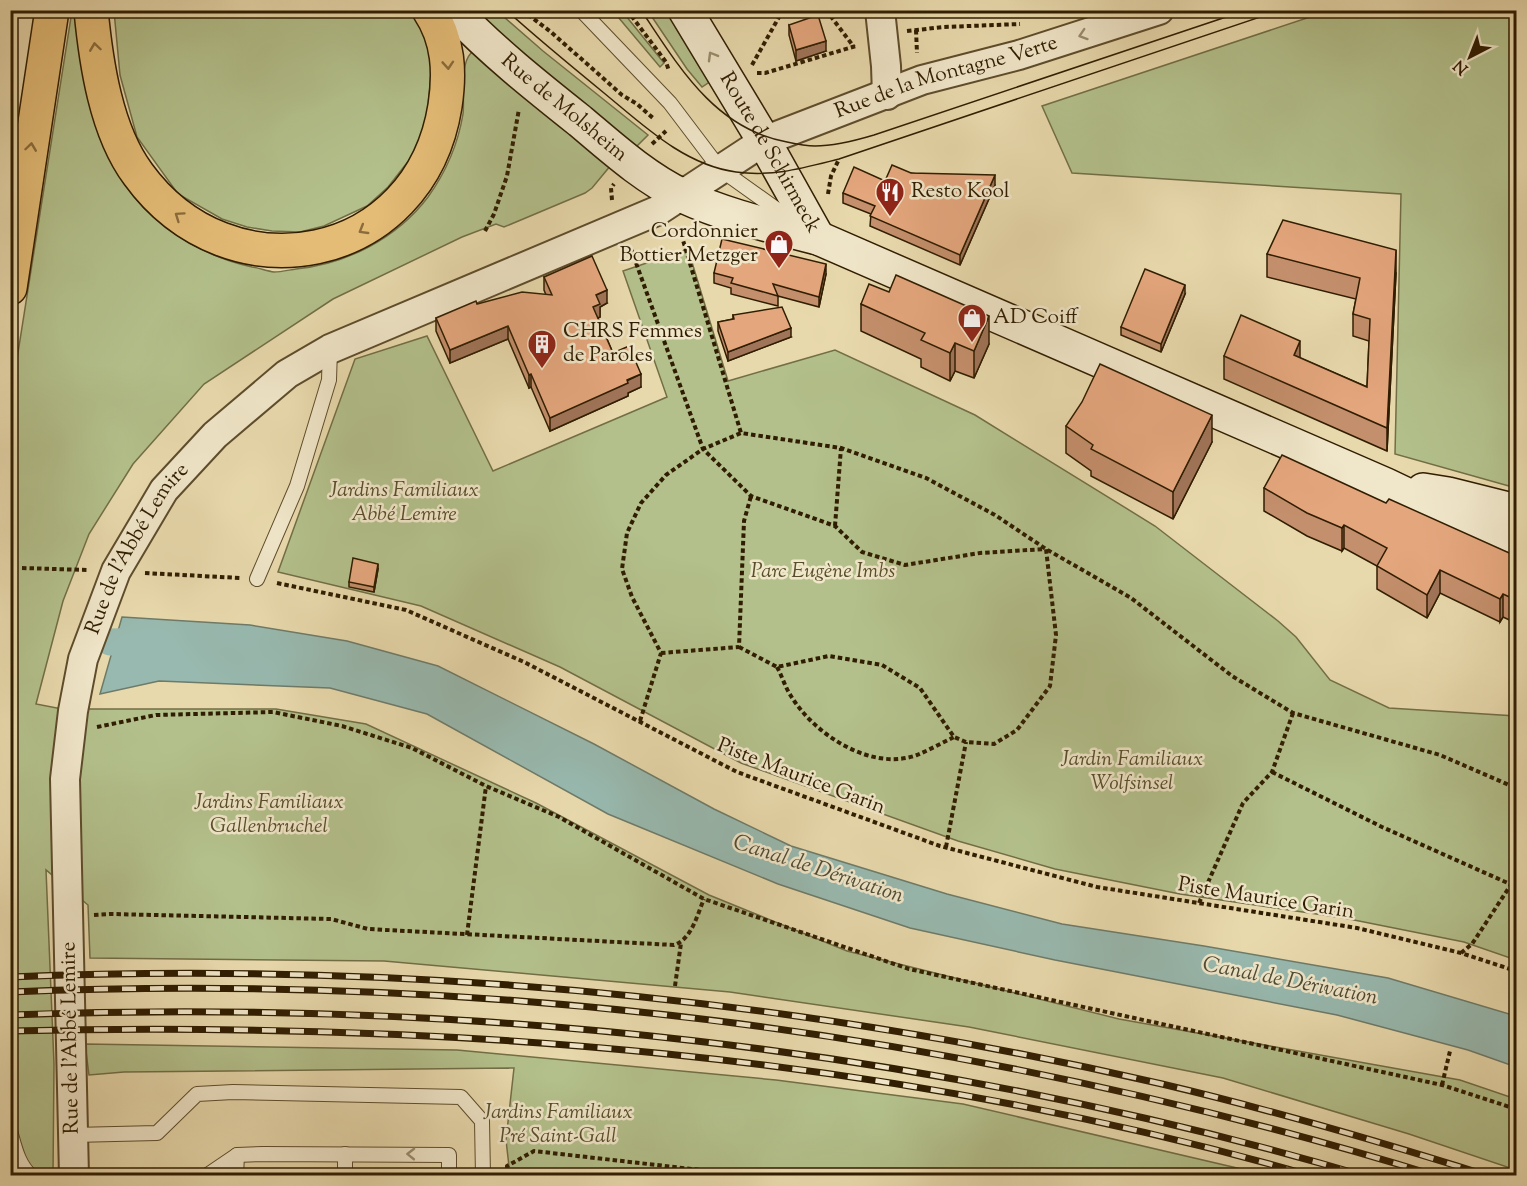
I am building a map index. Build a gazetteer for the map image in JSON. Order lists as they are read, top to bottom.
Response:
{
  "streets": {
    "main road": ["Rue de Molsheim", "Route de Schirmeck"],
    "street": ["Rue de la Montagne Verte", "Rue de l'Abbé Lemire"],
    "path": ["Piste Maurice Garin"]
  },
  "crossings": [
    ["Rue de la Montagne Verte", "Rue de Molsheim"],
    ["Rue de la Montagne Verte", "Route de Schirmeck"],
    ["Rue de la Montagne Verte", "Rue de l'Abbé Lemire"],
    ["Rue de Molsheim", "Route de Schirmeck"],
    ["Rue de Molsheim", "Rue de l'Abbé Lemire"],
    ["Route de Schirmeck", "Rue de l'Abbé Lemire"],
    ["Rue de l'Abbé Lemire", "Piste Maurice Garin"]
  ],
  "one_way": ["Rue de la Montagne Verte"],
  "water": ["Canal de Dérivation"],
  "parks": [
    "Jardins Familiaux Abbé Lemire",
    "Parc Eugène Imbs",
    "Jardin Familiaux Wolfsinsel",
    "Jardins Familiaux Gallenbruchel",
    "Jardins Familiaux Pré Saint-Gall"
  ],
  "places": {
    "restaurant": ["Resto Kool"],
    "shop": ["Cordonnier Bottier Metzger", "AD Coiff"],
    "building": ["CHRS Femmes de Paroles"]
  },
  "north": "bottom left"
}
